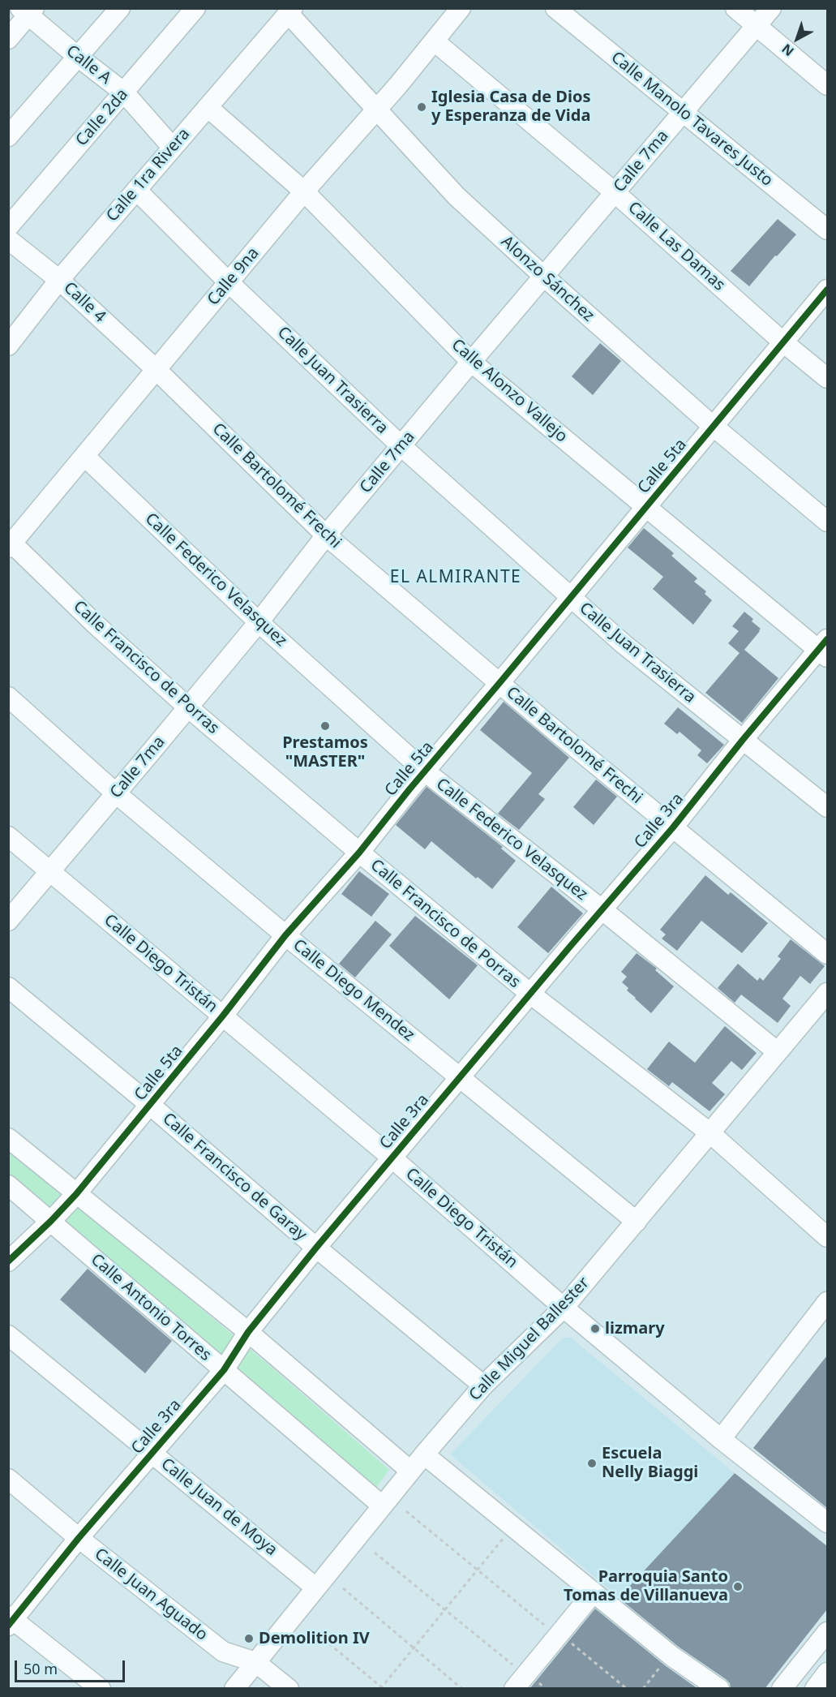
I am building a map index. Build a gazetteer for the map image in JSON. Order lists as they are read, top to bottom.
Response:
{
  "streets": {
    "street": [
      "Calle A",
      "Calle 2da",
      "Calle Manolo Tavares Justo",
      "Calle 7ma",
      "Calle 1ra Rivera",
      "Calle Las Damas",
      "Calle 9na",
      "Alonzo Sánchez",
      "Calle 4",
      "Calle Juan Trasierra",
      "Calle Alonzo Vallejo",
      "Calle 5ta",
      "Calle Bartolomé Frechi",
      "Calle Federico Velasquez",
      "Calle Francisco de Porras",
      "Calle 3ra",
      "Calle Diego Tristán",
      "Calle Diego Mendez",
      "Calle Francisco de Garay",
      "Calle Antonio Torres",
      "Calle Miguel Ballester",
      "Calle Juan de Moya",
      "Calle Juan Aguado"
    ]
  },
  "crossings": [
    ["Calle A", "Calle 2da"],
    ["Calle A", "Calle 1ra Rivera"],
    ["Calle Manolo Tavares Justo", "Calle 7ma"],
    ["Calle 7ma", "Calle Las Damas"],
    ["Calle 7ma", "Alonzo Sánchez"],
    ["Calle 7ma", "Calle Juan Trasierra"],
    ["Calle 7ma", "Calle Alonzo Vallejo"],
    ["Calle 7ma", "Calle Bartolomé Frechi"],
    ["Calle 7ma", "Calle Federico Velasquez"],
    ["Calle 7ma", "Calle Francisco de Porras"],
    ["Calle 7ma", "Calle Diego Tristán"],
    ["Calle 7ma", "Calle Diego Mendez"],
    ["Calle 1ra Rivera", "Alonzo Sánchez"],
    ["Calle 1ra Rivera", "Calle 4"],
    ["Calle 1ra Rivera", "Calle Juan Trasierra"],
    ["Calle 1ra Rivera", "Calle Alonzo Vallejo"],
    ["Calle Las Damas", "Calle 9na"],
    ["Calle Las Damas", "Calle 5ta"],
    ["Calle 9na", "Alonzo Sánchez"],
    ["Calle 9na", "Calle 4"],
    ["Calle 9na", "Calle Juan Trasierra"],
    ["Calle 9na", "Calle Alonzo Vallejo"],
    ["Calle 9na", "Calle Bartolomé Frechi"],
    ["Calle 9na", "Calle Federico Velasquez"],
    ["Calle 9na", "Calle Francisco de Porras"],
    ["Alonzo Sánchez", "Calle 5ta"],
    ["Calle 4", "Calle Bartolomé Frechi"],
    ["Calle Juan Trasierra", "Calle 5ta"],
    ["Calle Juan Trasierra", "Calle 3ra"],
    ["Calle Alonzo Vallejo", "Calle 5ta"],
    ["Calle Alonzo Vallejo", "Calle 3ra"],
    ["Calle 5ta", "Calle Bartolomé Frechi"],
    ["Calle 5ta", "Calle Federico Velasquez"],
    ["Calle 5ta", "Calle Francisco de Porras"],
    ["Calle 5ta", "Calle Diego Tristán"],
    ["Calle 5ta", "Calle Diego Mendez"],
    ["Calle 5ta", "Calle Francisco de Garay"],
    ["Calle 5ta", "Calle Antonio Torres"],
    ["Calle Bartolomé Frechi", "Calle 3ra"],
    ["Calle Federico Velasquez", "Calle 3ra"],
    ["Calle Federico Velasquez", "Calle Miguel Ballester"],
    ["Calle Francisco de Porras", "Calle 3ra"],
    ["Calle Francisco de Porras", "Calle Miguel Ballester"],
    ["Calle 3ra", "Calle Diego Tristán"],
    ["Calle 3ra", "Calle Diego Mendez"],
    ["Calle 3ra", "Calle Francisco de Garay"],
    ["Calle 3ra", "Calle Antonio Torres"],
    ["Calle 3ra", "Calle Juan de Moya"],
    ["Calle 3ra", "Calle Juan Aguado"],
    ["Calle Diego Tristán", "Calle Miguel Ballester"],
    ["Calle Diego Mendez", "Calle Miguel Ballester"],
    ["Calle Francisco de Garay", "Calle Miguel Ballester"],
    ["Calle Antonio Torres", "Calle Miguel Ballester"],
    ["Calle Miguel Ballester", "Calle Juan de Moya"],
    ["Calle Miguel Ballester", "Calle Juan Aguado"]
  ],
  "districts": ["EL ALMIRANTE"],
  "places": [
    "Iglesia Casa de Dios y Esperanza de Vida",
    "Prestamos \"MASTER\"",
    "lizmary",
    "Escuela Nelly Biaggi",
    "Parroquia Santo Tomas de Villanueva",
    "Demolition IV"
  ],
  "scale_bar": "50 m",
  "north": "bottom left"
}
